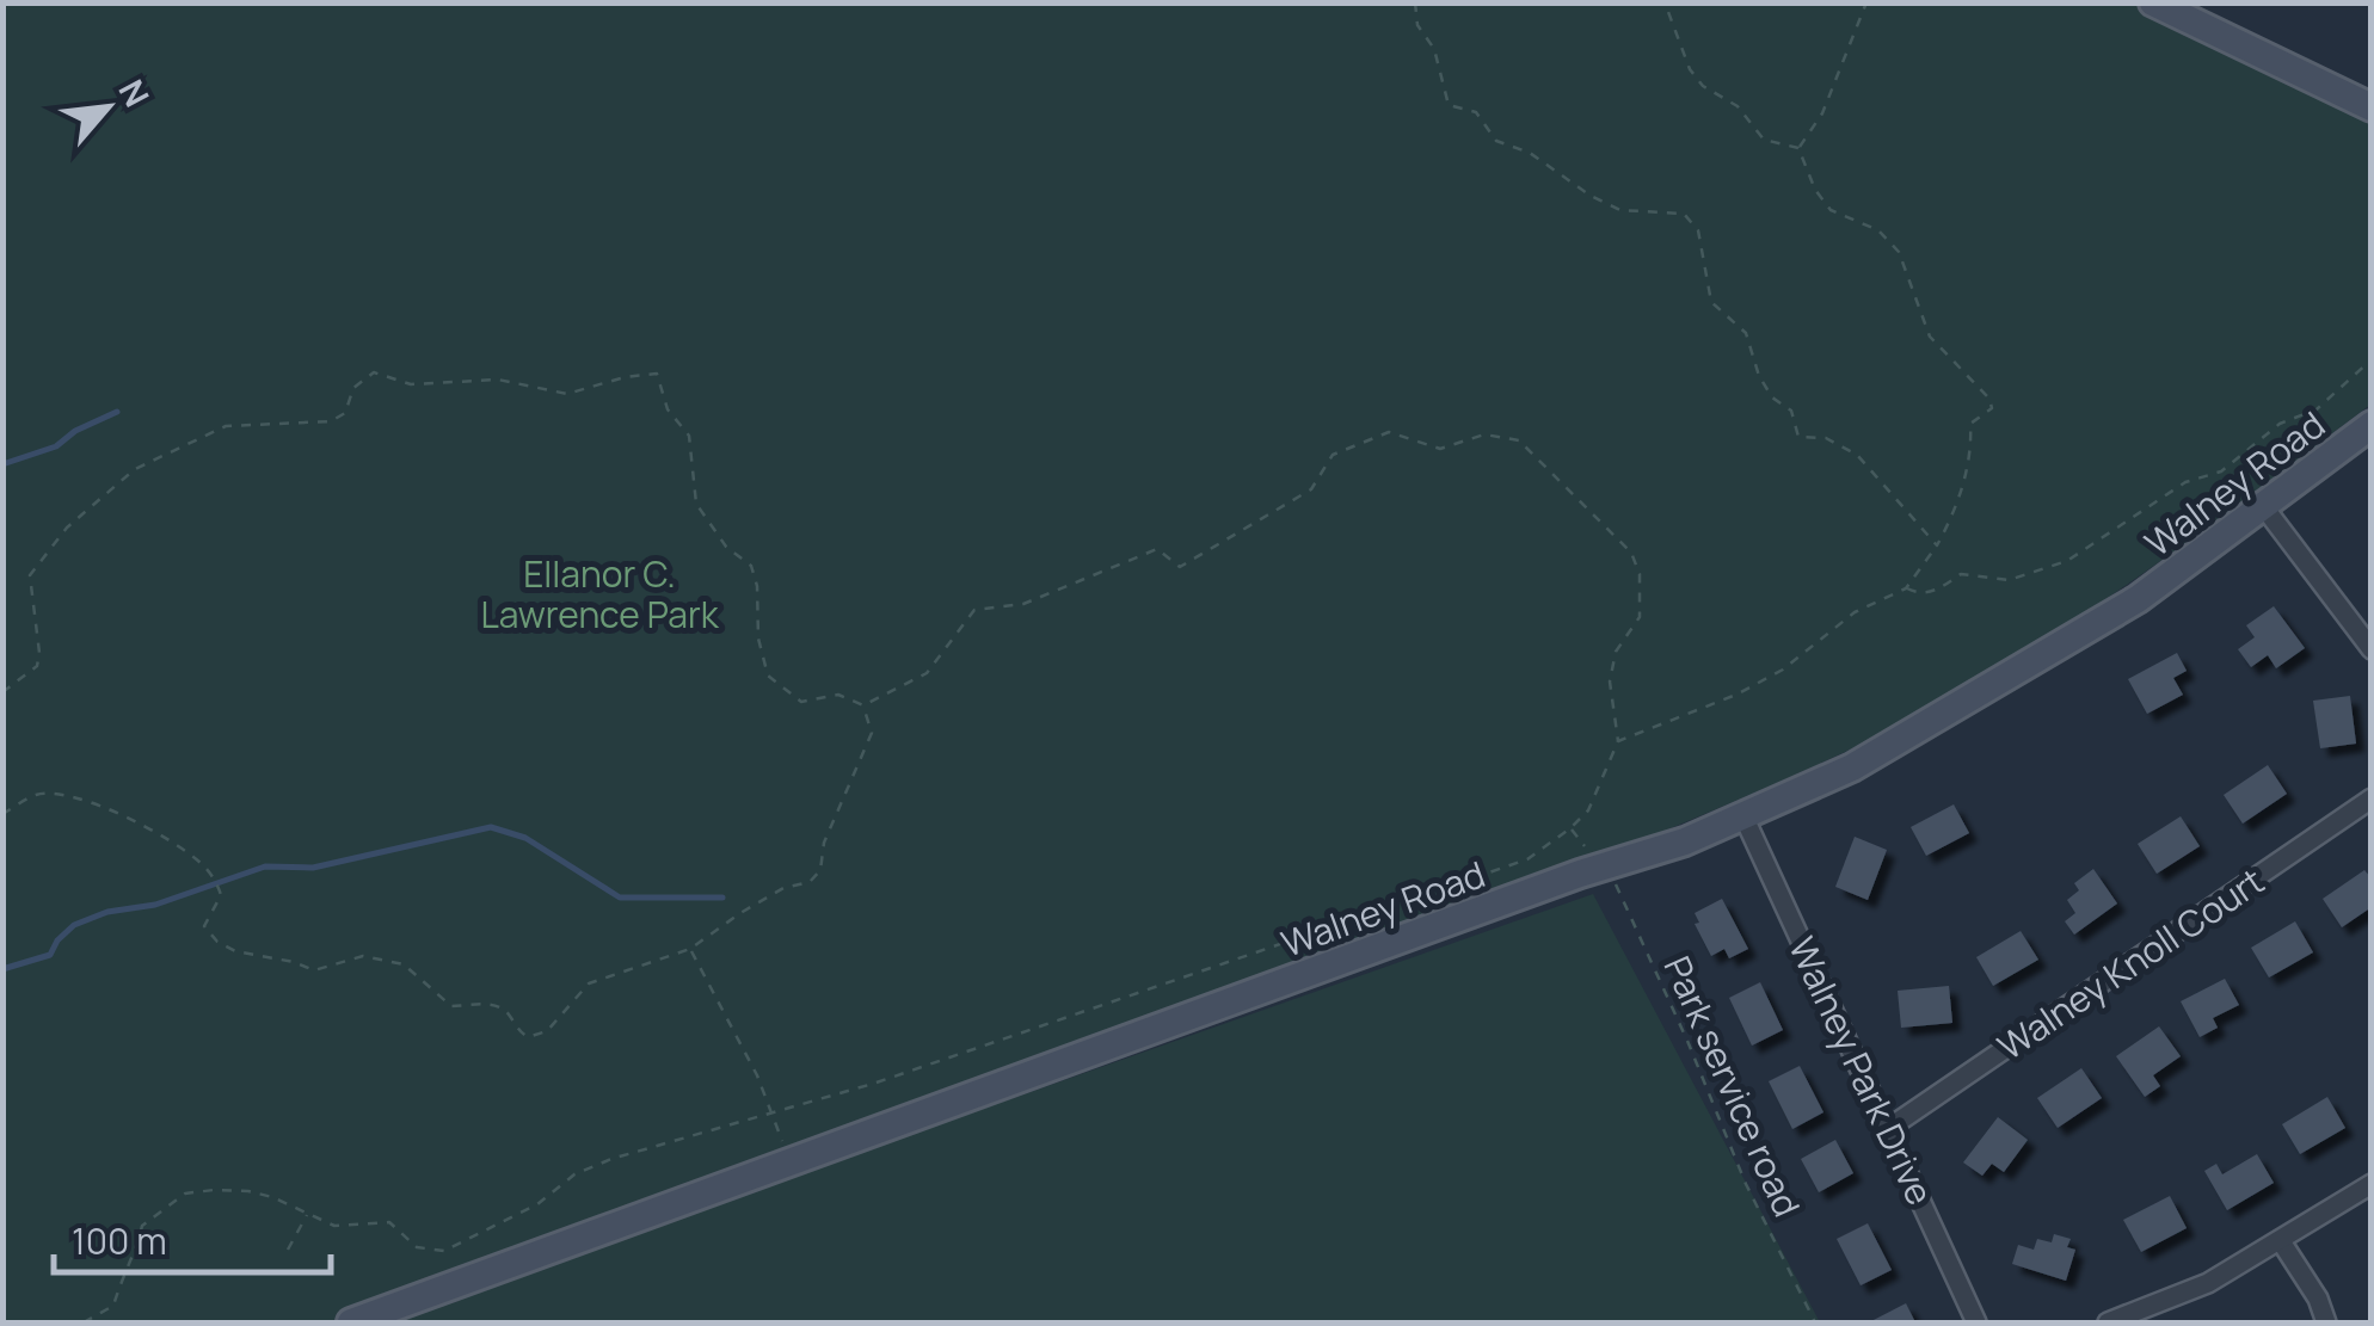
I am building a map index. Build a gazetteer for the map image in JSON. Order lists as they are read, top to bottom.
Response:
{
  "streets": {
    "main road": ["Walney Road"],
    "street": ["Walney Knoll Court", "Walney Park Drive"],
    "path": ["Park service road"]
  },
  "crossings": [
    ["Walney Road", "Walney Park Drive"],
    ["Walney Road", "Park service road"],
    ["Walney Knoll Court", "Walney Park Drive"]
  ],
  "parks": ["Ellanor C. Lawrence Park"],
  "scale_bar": "100 m",
  "north": "top right"
}
